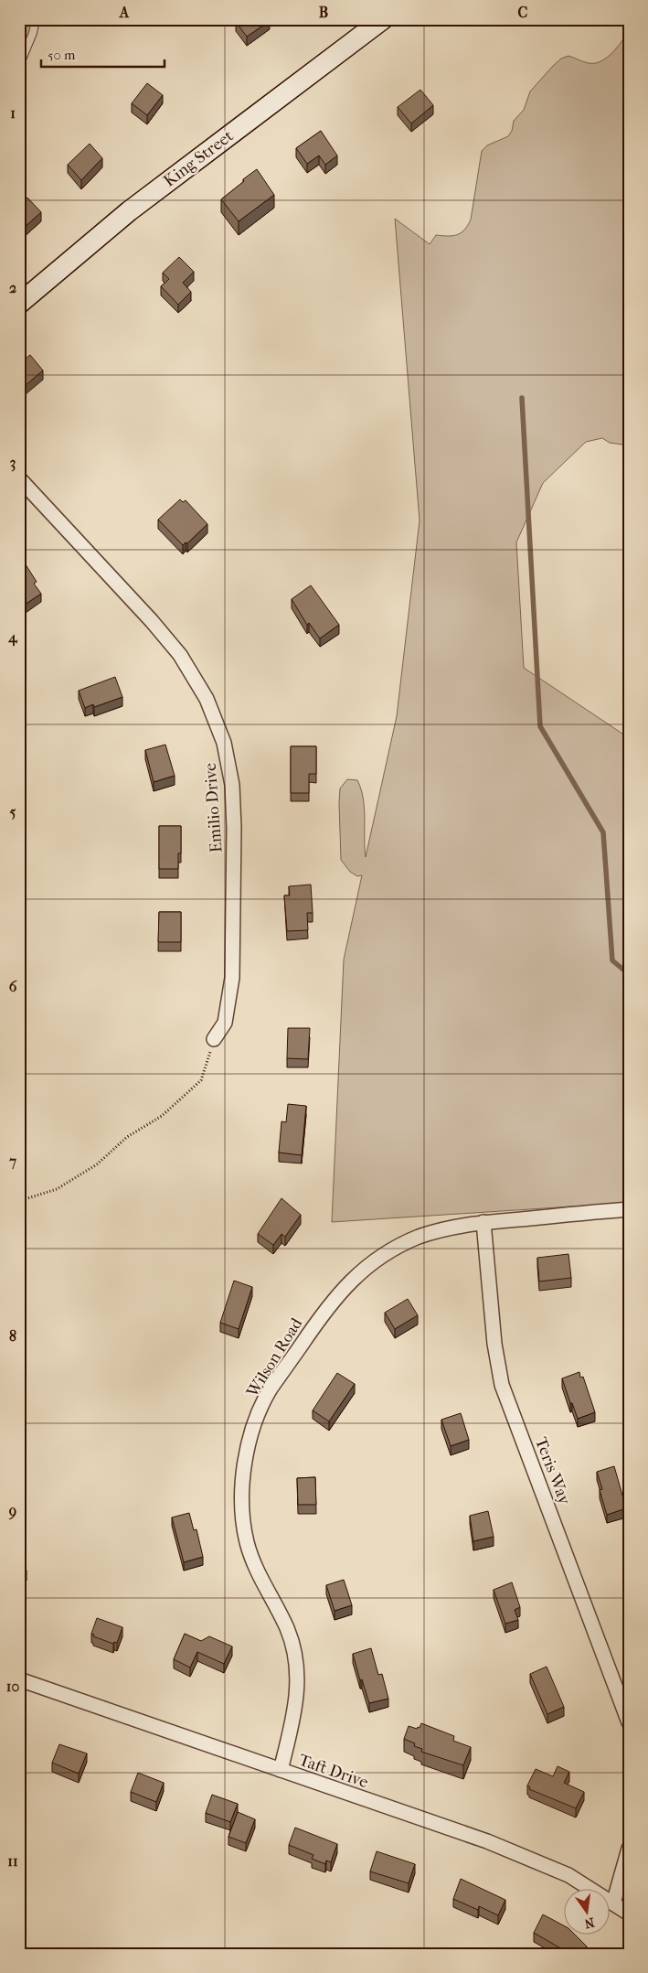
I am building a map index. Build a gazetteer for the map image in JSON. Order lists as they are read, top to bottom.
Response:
{
  "streets": {
    "main road": ["King Street"],
    "street": [
      "Emilio Drive",
      "Wilson Road",
      "Teris Way",
      "Taft Drive"
    ]
  },
  "crossings": [
    ["Wilson Road", "Teris Way"],
    ["Wilson Road", "Taft Drive"]
  ],
  "scale_bar": "50 m",
  "north": "bottom",
  "grid": {
    "columns": ["A", "B", "C"],
    "rows": [
      "1",
      "2",
      "3",
      "4",
      "5",
      "6",
      "7",
      "8",
      "9",
      "10",
      "11"
    ]
  }
}
